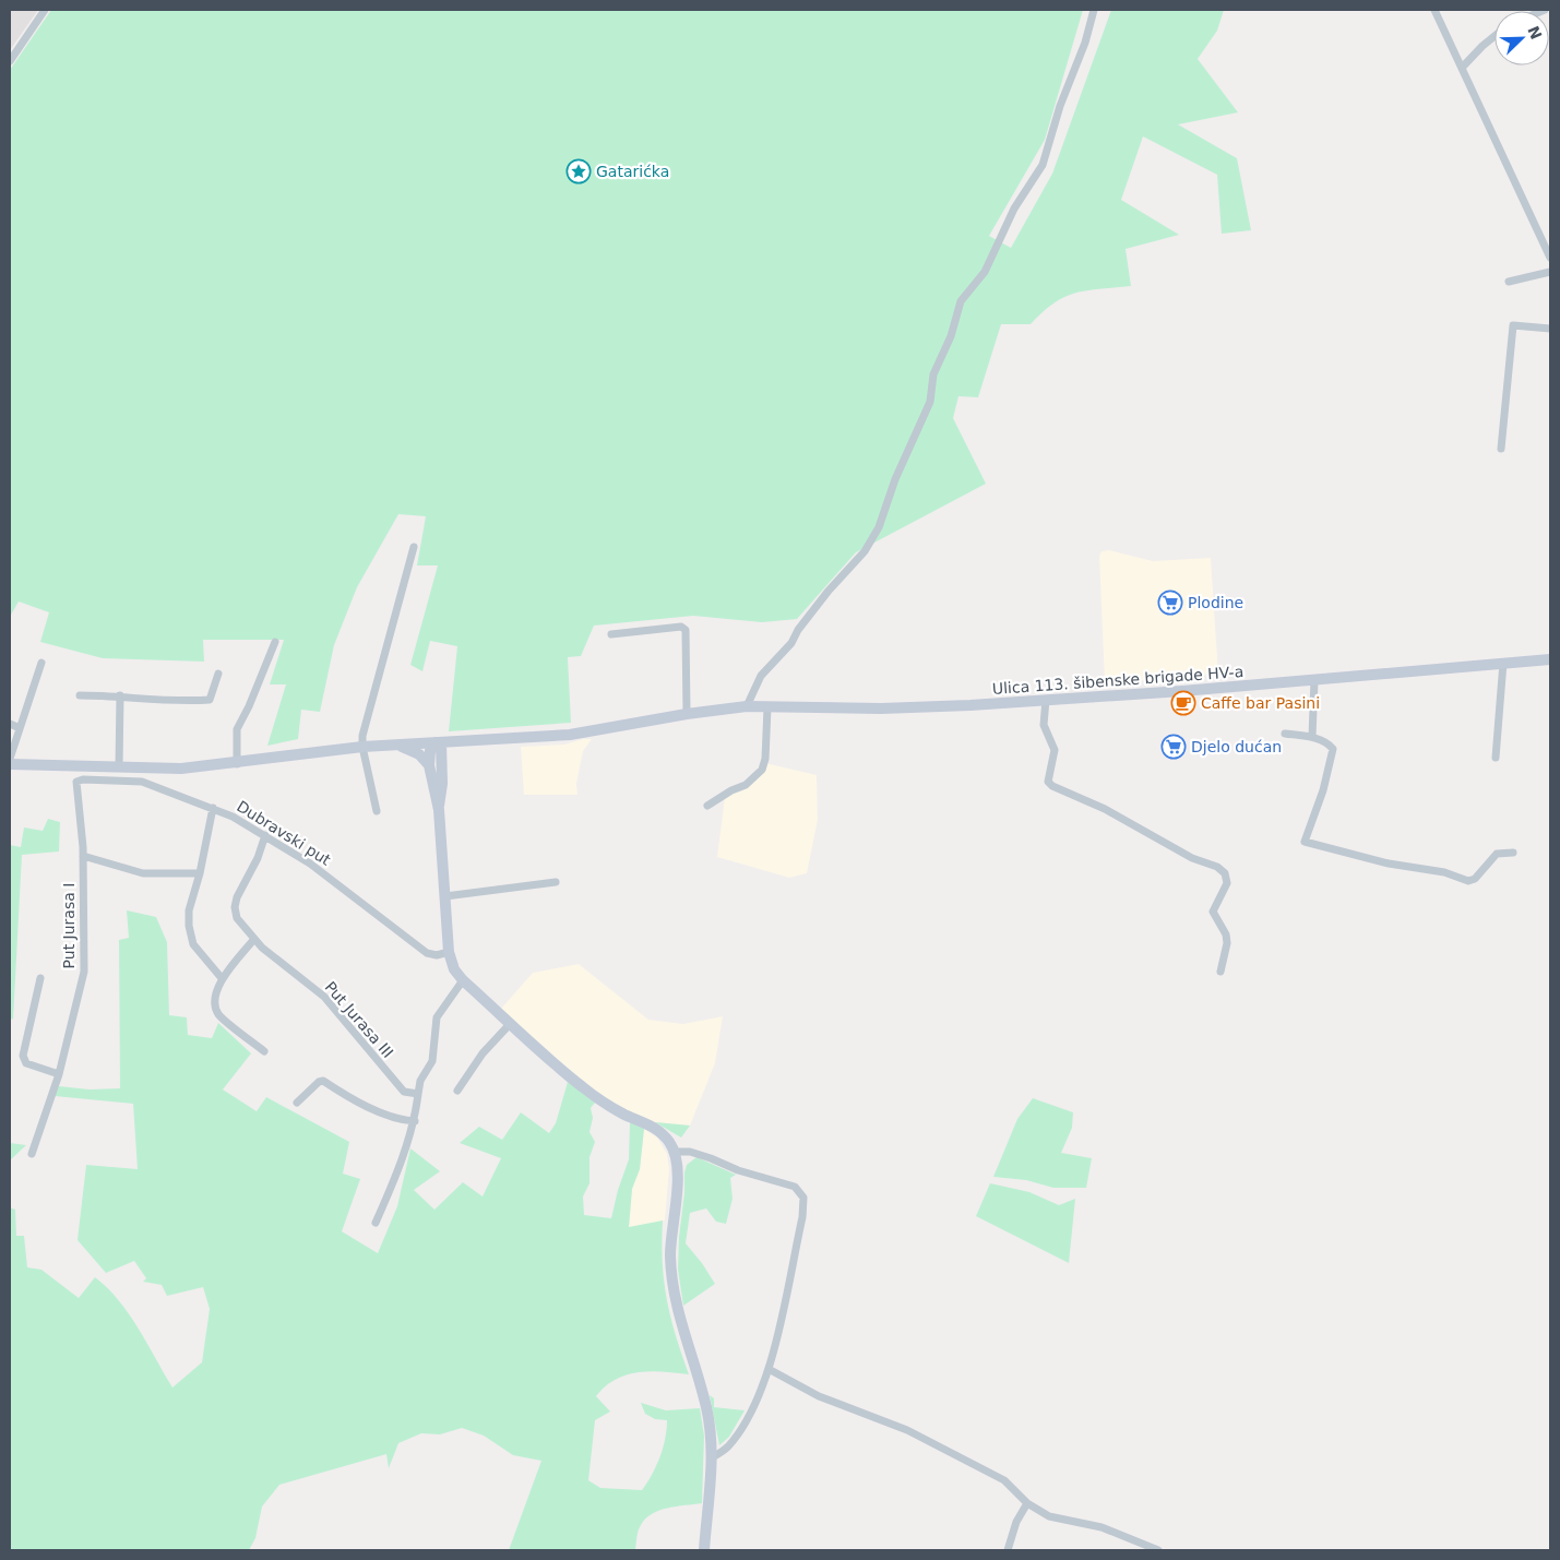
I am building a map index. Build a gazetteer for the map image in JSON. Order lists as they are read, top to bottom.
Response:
{
  "streets": {
    "main road": ["Ulica 113. šibenske brigade HV-a"],
    "street": ["Dubravski put", "Put Jurasa I", "Put Jurasa III"]
  },
  "crossings": [
    ["Dubravski put", "Put Jurasa I"],
    ["Dubravski put", "Put Jurasa III"]
  ],
  "places": {
    "place": ["Gatarićka"],
    "supermarket": ["Plodine", "Djelo dućan"],
    "cafe": ["Caffe bar Pasini"]
  },
  "north": "top right"
}
